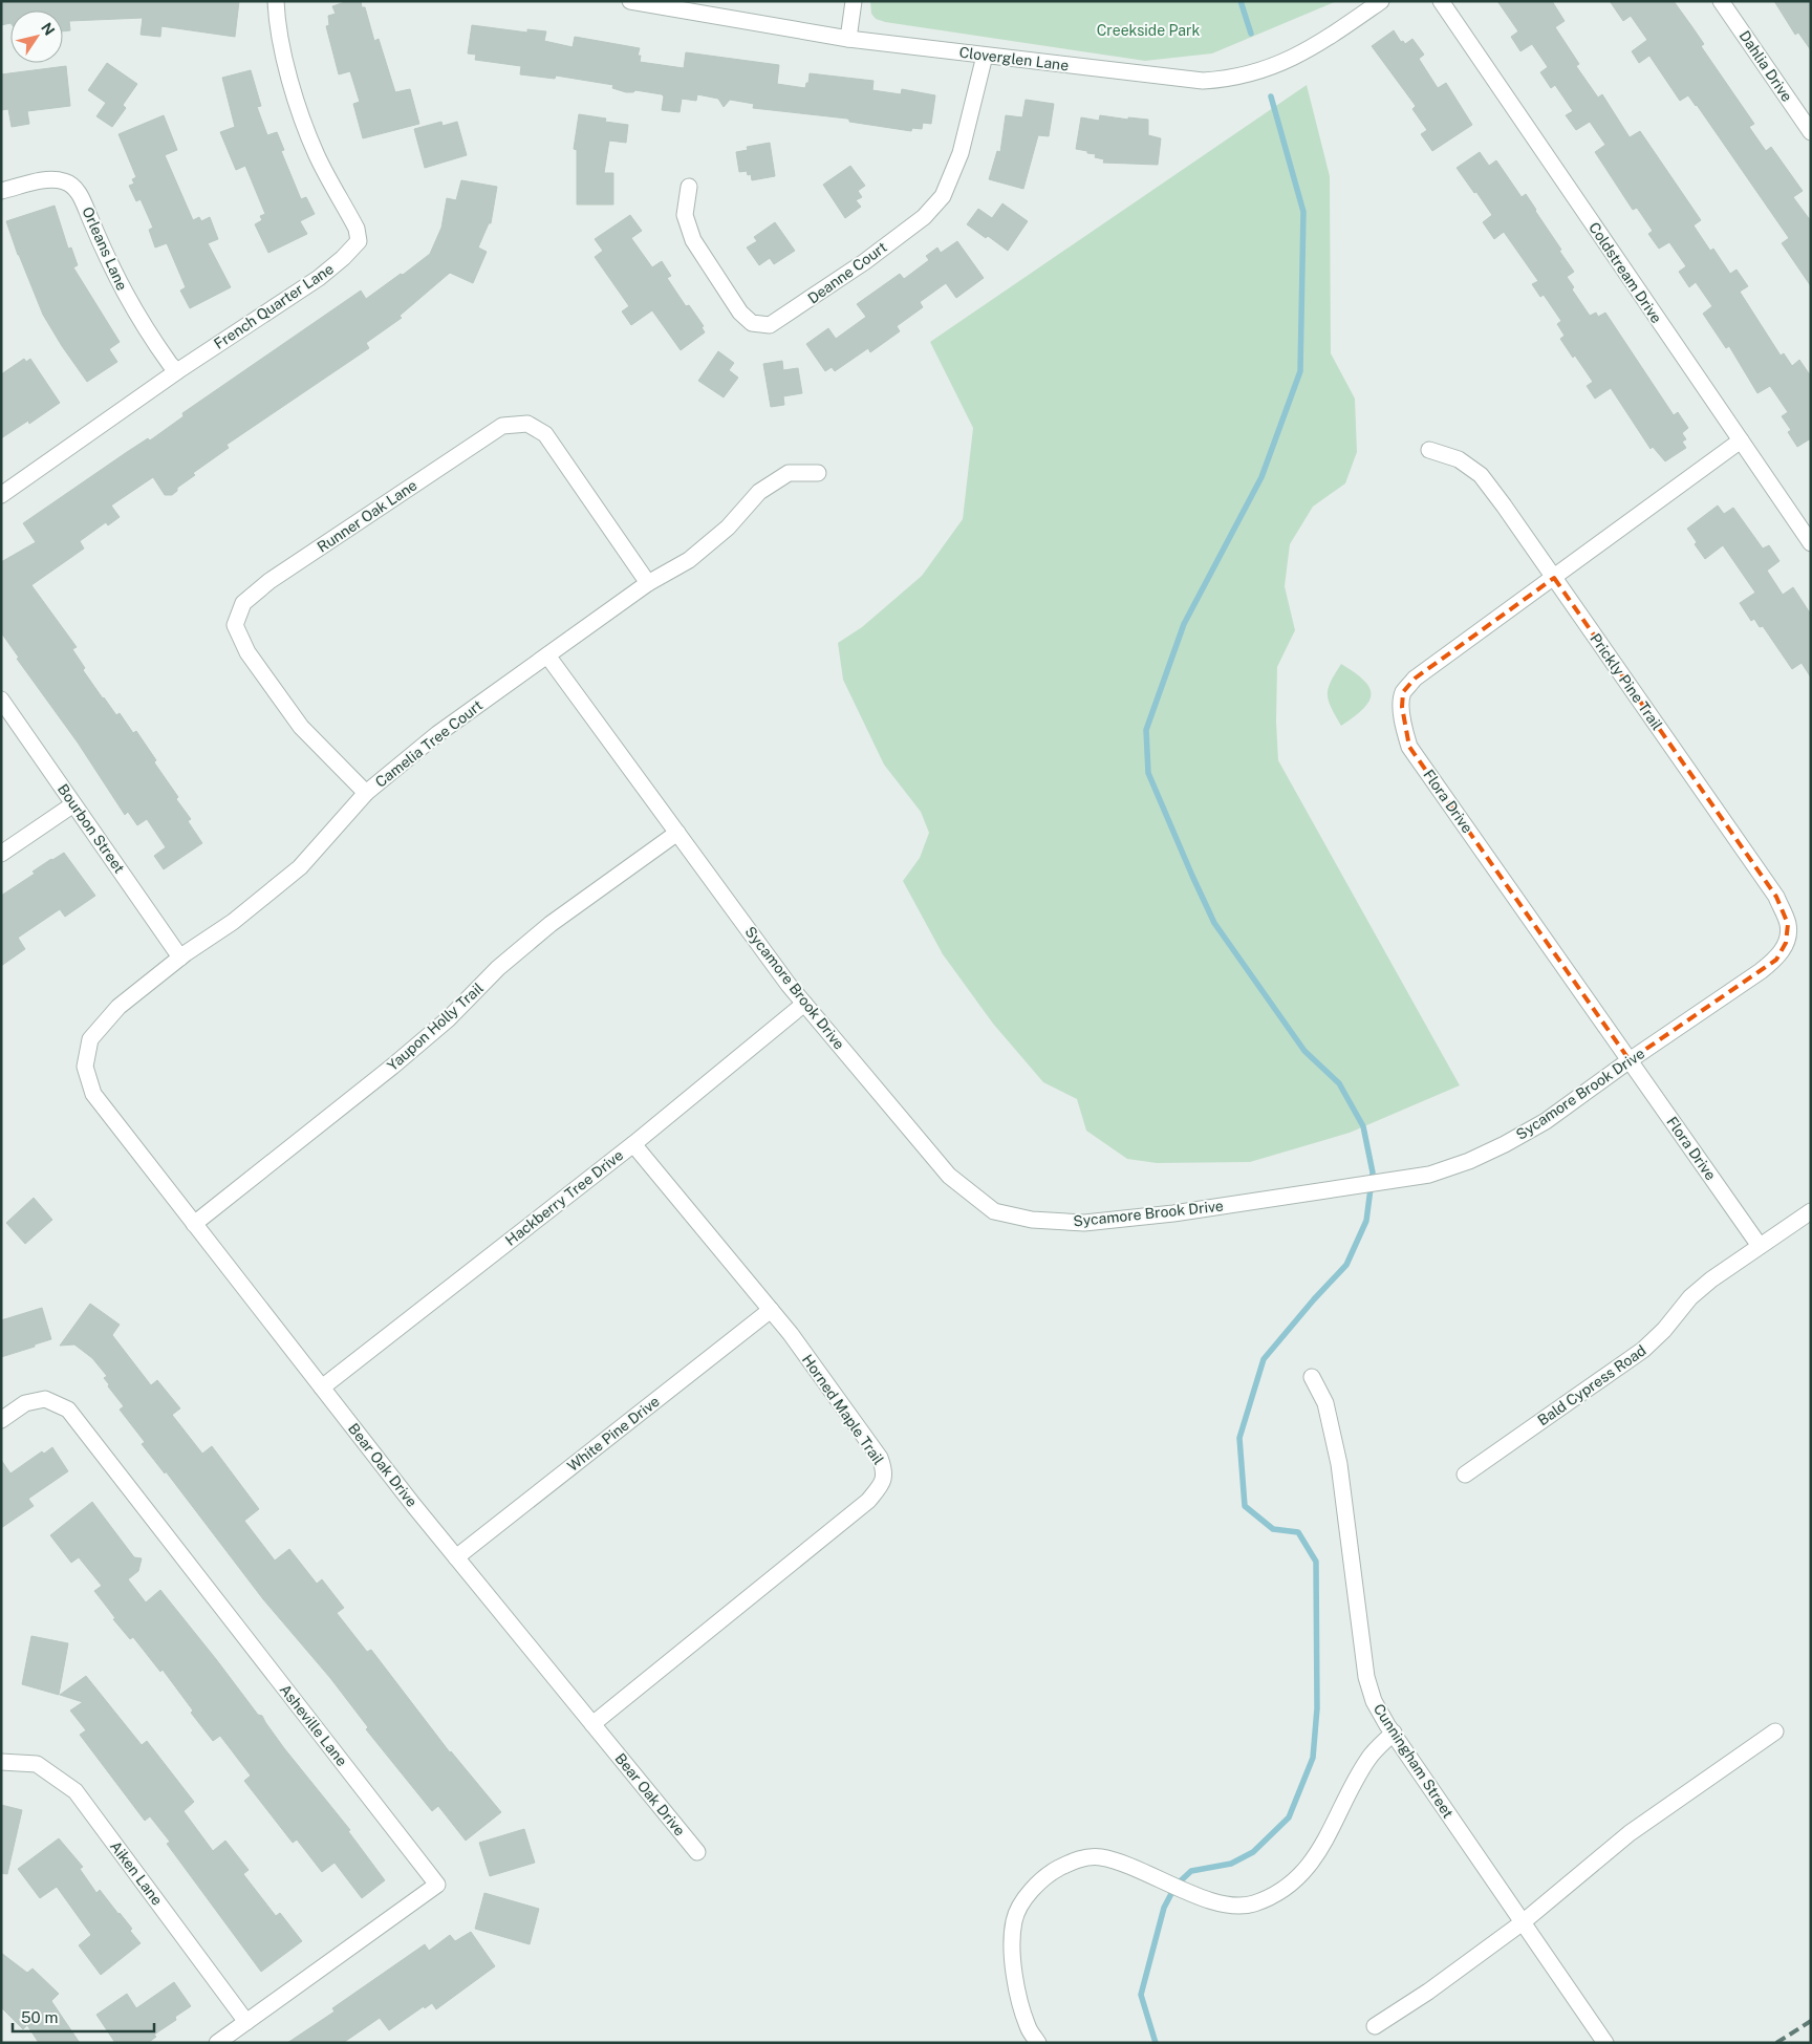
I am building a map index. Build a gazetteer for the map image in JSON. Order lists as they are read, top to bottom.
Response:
{
  "streets": {
    "street": [
      "Cloverglen Lane",
      "Dahlia Drive",
      "Orleans Lane",
      "Deanne Court",
      "Coldstream Drive",
      "French Quarter Lane",
      "Runner Oak Lane",
      "Prickly Pine Trail",
      "Camelia Tree Court",
      "Flora Drive",
      "Bourbon Street",
      "Sycamore Brook Drive",
      "Yaupon Holly Trail",
      "Hackberry Tree Drive",
      "Bald Cypress Road",
      "Horned Maple Trail",
      "White Pine Drive",
      "Bear Oak Drive",
      "Asheville Lane",
      "Cunningham Street",
      "Aiken Lane"
    ]
  },
  "crossings": [
    ["Cloverglen Lane", "Deanne Court"],
    ["Orleans Lane", "French Quarter Lane"],
    ["Coldstream Drive", "Flora Drive"],
    ["Runner Oak Lane", "Camelia Tree Court"],
    ["Prickly Pine Trail", "Flora Drive"],
    ["Prickly Pine Trail", "Sycamore Brook Drive"],
    ["Camelia Tree Court", "Bourbon Street"],
    ["Camelia Tree Court", "Sycamore Brook Drive"],
    ["Camelia Tree Court", "Bear Oak Drive"],
    ["Flora Drive", "Sycamore Brook Drive"],
    ["Flora Drive", "Bald Cypress Road"],
    ["Sycamore Brook Drive", "Yaupon Holly Trail"],
    ["Sycamore Brook Drive", "Hackberry Tree Drive"],
    ["Yaupon Holly Trail", "Bear Oak Drive"],
    ["Hackberry Tree Drive", "Horned Maple Trail"],
    ["Hackberry Tree Drive", "Bear Oak Drive"],
    ["Horned Maple Trail", "White Pine Drive"],
    ["Horned Maple Trail", "Bear Oak Drive"],
    ["White Pine Drive", "Bear Oak Drive"],
    ["Asheville Lane", "Aiken Lane"]
  ],
  "parks": ["Creekside Park"],
  "scale_bar": "50 m",
  "north": "top right"
}
